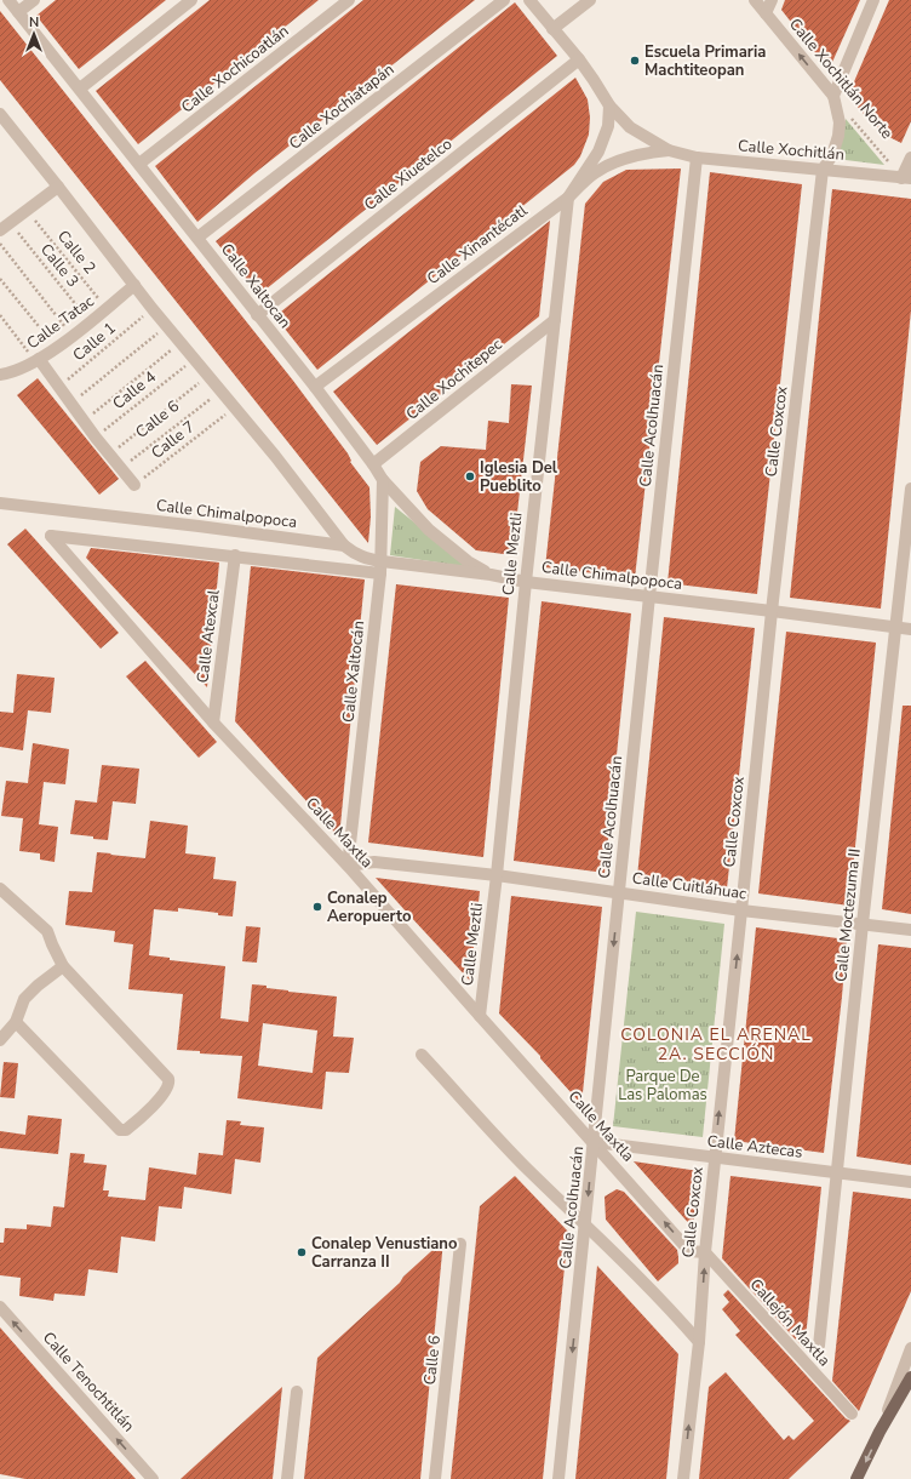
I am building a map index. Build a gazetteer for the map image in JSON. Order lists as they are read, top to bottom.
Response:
{
  "streets": {
    "street": [
      "Calle Xochicoatlán",
      "Calle Xochitlán Norte",
      "Calle Xochiatapán",
      "Calle Xochitlán",
      "Calle Xiuetelco",
      "Calle Xinantécatl",
      "Calle Xaltocan",
      "Calle Tatac",
      "Calle Xochitepec",
      "Calle 6",
      "Calle Acolhuacán",
      "Calle Coxcox",
      "Calle Chimalpopoca",
      "Calle Meztli",
      "Calle Atexcal",
      "Calle Xaltocán",
      "Calle Maxtla",
      "Calle Cuitláhuac",
      "Calle Moctezuma II",
      "Calle Aztecas",
      "Callejón Maxtla",
      "Calle Tenochtitlán"
    ],
    "path": [
      "Calle 2",
      "Calle 3",
      "Calle 1",
      "Calle 4",
      "Calle 7"
    ]
  },
  "crossings": [
    ["Calle Xochicoatlán", "Calle Xaltocan"],
    ["Calle Xochitlán Norte", "Calle Xochitlán"],
    ["Calle Xochiatapán", "Calle Xaltocan"],
    ["Calle Xochitlán", "Calle Xinantécatl"],
    ["Calle Xochitlán", "Calle Acolhuacán"],
    ["Calle Xochitlán", "Calle Coxcox"],
    ["Calle Xiuetelco", "Calle Xaltocan"],
    ["Calle Xinantécatl", "Calle Xaltocan"],
    ["Calle Xinantécatl", "Calle Meztli"],
    ["Calle 2", "Calle Tatac"],
    ["Calle 3", "Calle Tatac"],
    ["Calle Xaltocan", "Calle Xochitepec"],
    ["Calle Xaltocan", "Calle Chimalpopoca"],
    ["Calle Xaltocan", "Calle Xaltocán"],
    ["Calle Xochitepec", "Calle Meztli"],
    ["Calle Acolhuacán", "Calle Chimalpopoca"],
    ["Calle Acolhuacán", "Calle Maxtla"],
    ["Calle Acolhuacán", "Calle Cuitláhuac"],
    ["Calle Acolhuacán", "Calle Aztecas"],
    ["Calle Coxcox", "Calle Chimalpopoca"],
    ["Calle Coxcox", "Calle Maxtla"],
    ["Calle Coxcox", "Calle Cuitláhuac"],
    ["Calle Coxcox", "Calle Aztecas"],
    ["Calle Coxcox", "Callejón Maxtla"],
    ["Calle Chimalpopoca", "Calle Meztli"],
    ["Calle Chimalpopoca", "Calle Xaltocán"],
    ["Calle Chimalpopoca", "Calle Moctezuma II"],
    ["Calle Meztli", "Calle Maxtla"],
    ["Calle Meztli", "Calle Cuitláhuac"],
    ["Calle Atexcal", "Calle Maxtla"],
    ["Calle Xaltocán", "Calle Maxtla"],
    ["Calle Xaltocán", "Calle Cuitláhuac"],
    ["Calle Maxtla", "Calle Cuitláhuac"],
    ["Calle Maxtla", "Calle Aztecas"],
    ["Calle Maxtla", "Callejón Maxtla"],
    ["Calle Cuitláhuac", "Calle Moctezuma II"],
    ["Calle Moctezuma II", "Calle Aztecas"]
  ],
  "one_way": [
    "Calle Xochitlán Norte",
    "Calle Acolhuacán",
    "Calle Coxcox",
    "Calle Tenochtitlán"
  ],
  "districts": ["COLONIA EL ARENAL 2A. SECCIÓN"],
  "parks": ["Parque De Las Palomas"],
  "places": [
    "Escuela Primaria Machtiteopan",
    "Iglesia Del Pueblito",
    "Conalep Aeropuerto",
    "Conalep Venustiano Carranza II"
  ],
  "north": "top"
}
